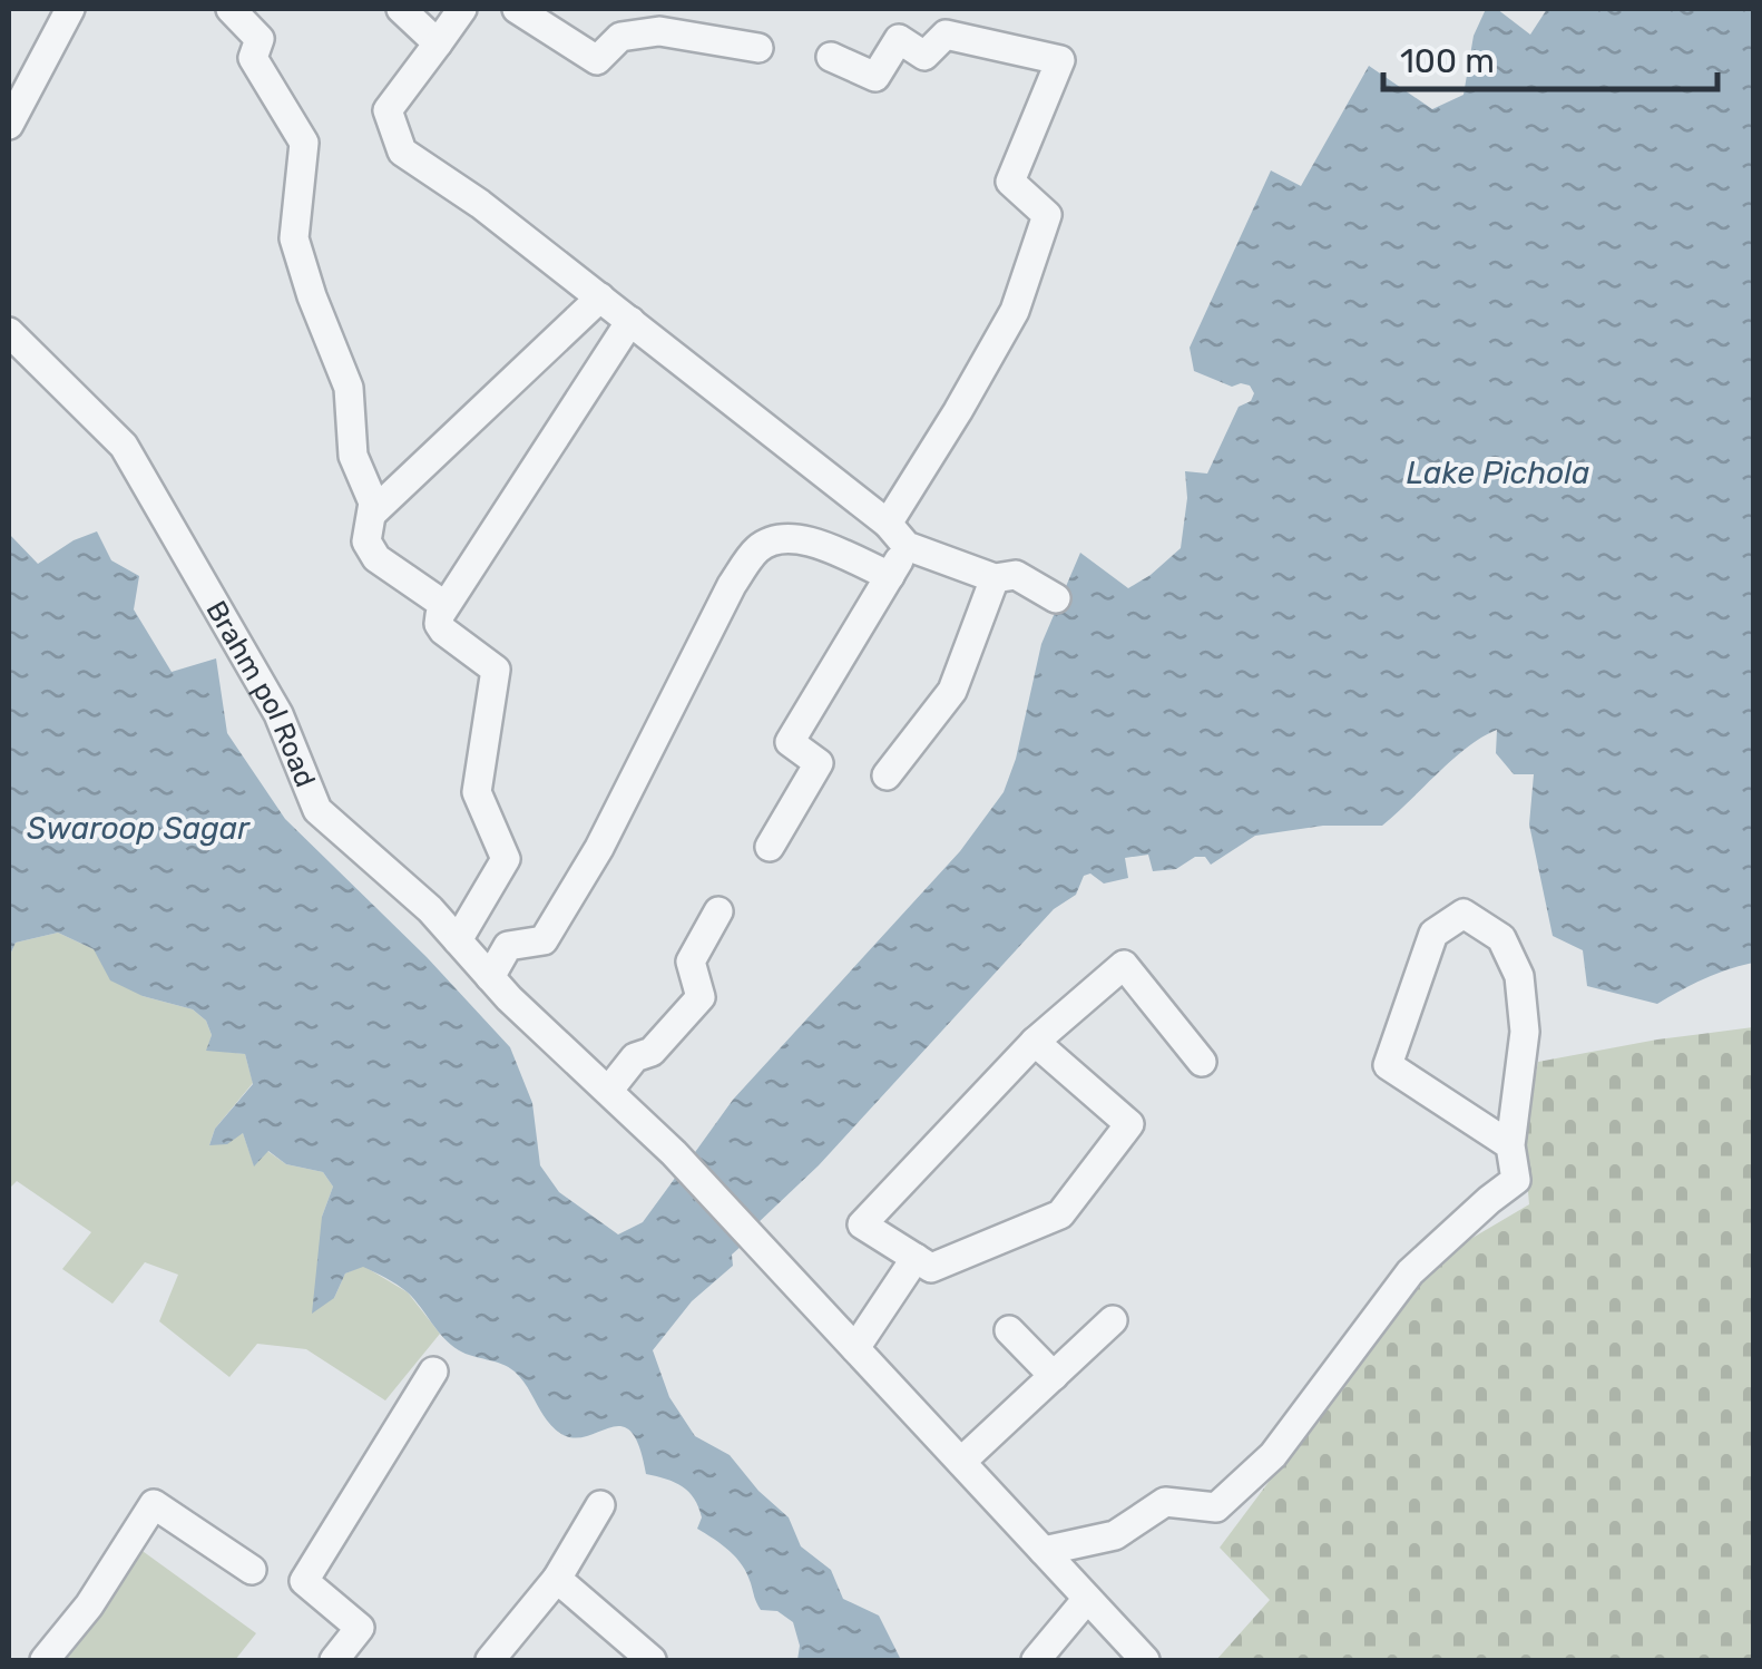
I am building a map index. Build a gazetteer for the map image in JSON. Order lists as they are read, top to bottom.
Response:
{
  "streets": {
    "street": ["Brahm pol Road"]
  },
  "water": ["Lake Pichola", "Swaroop Sagar"],
  "scale_bar": "100 m"
}
